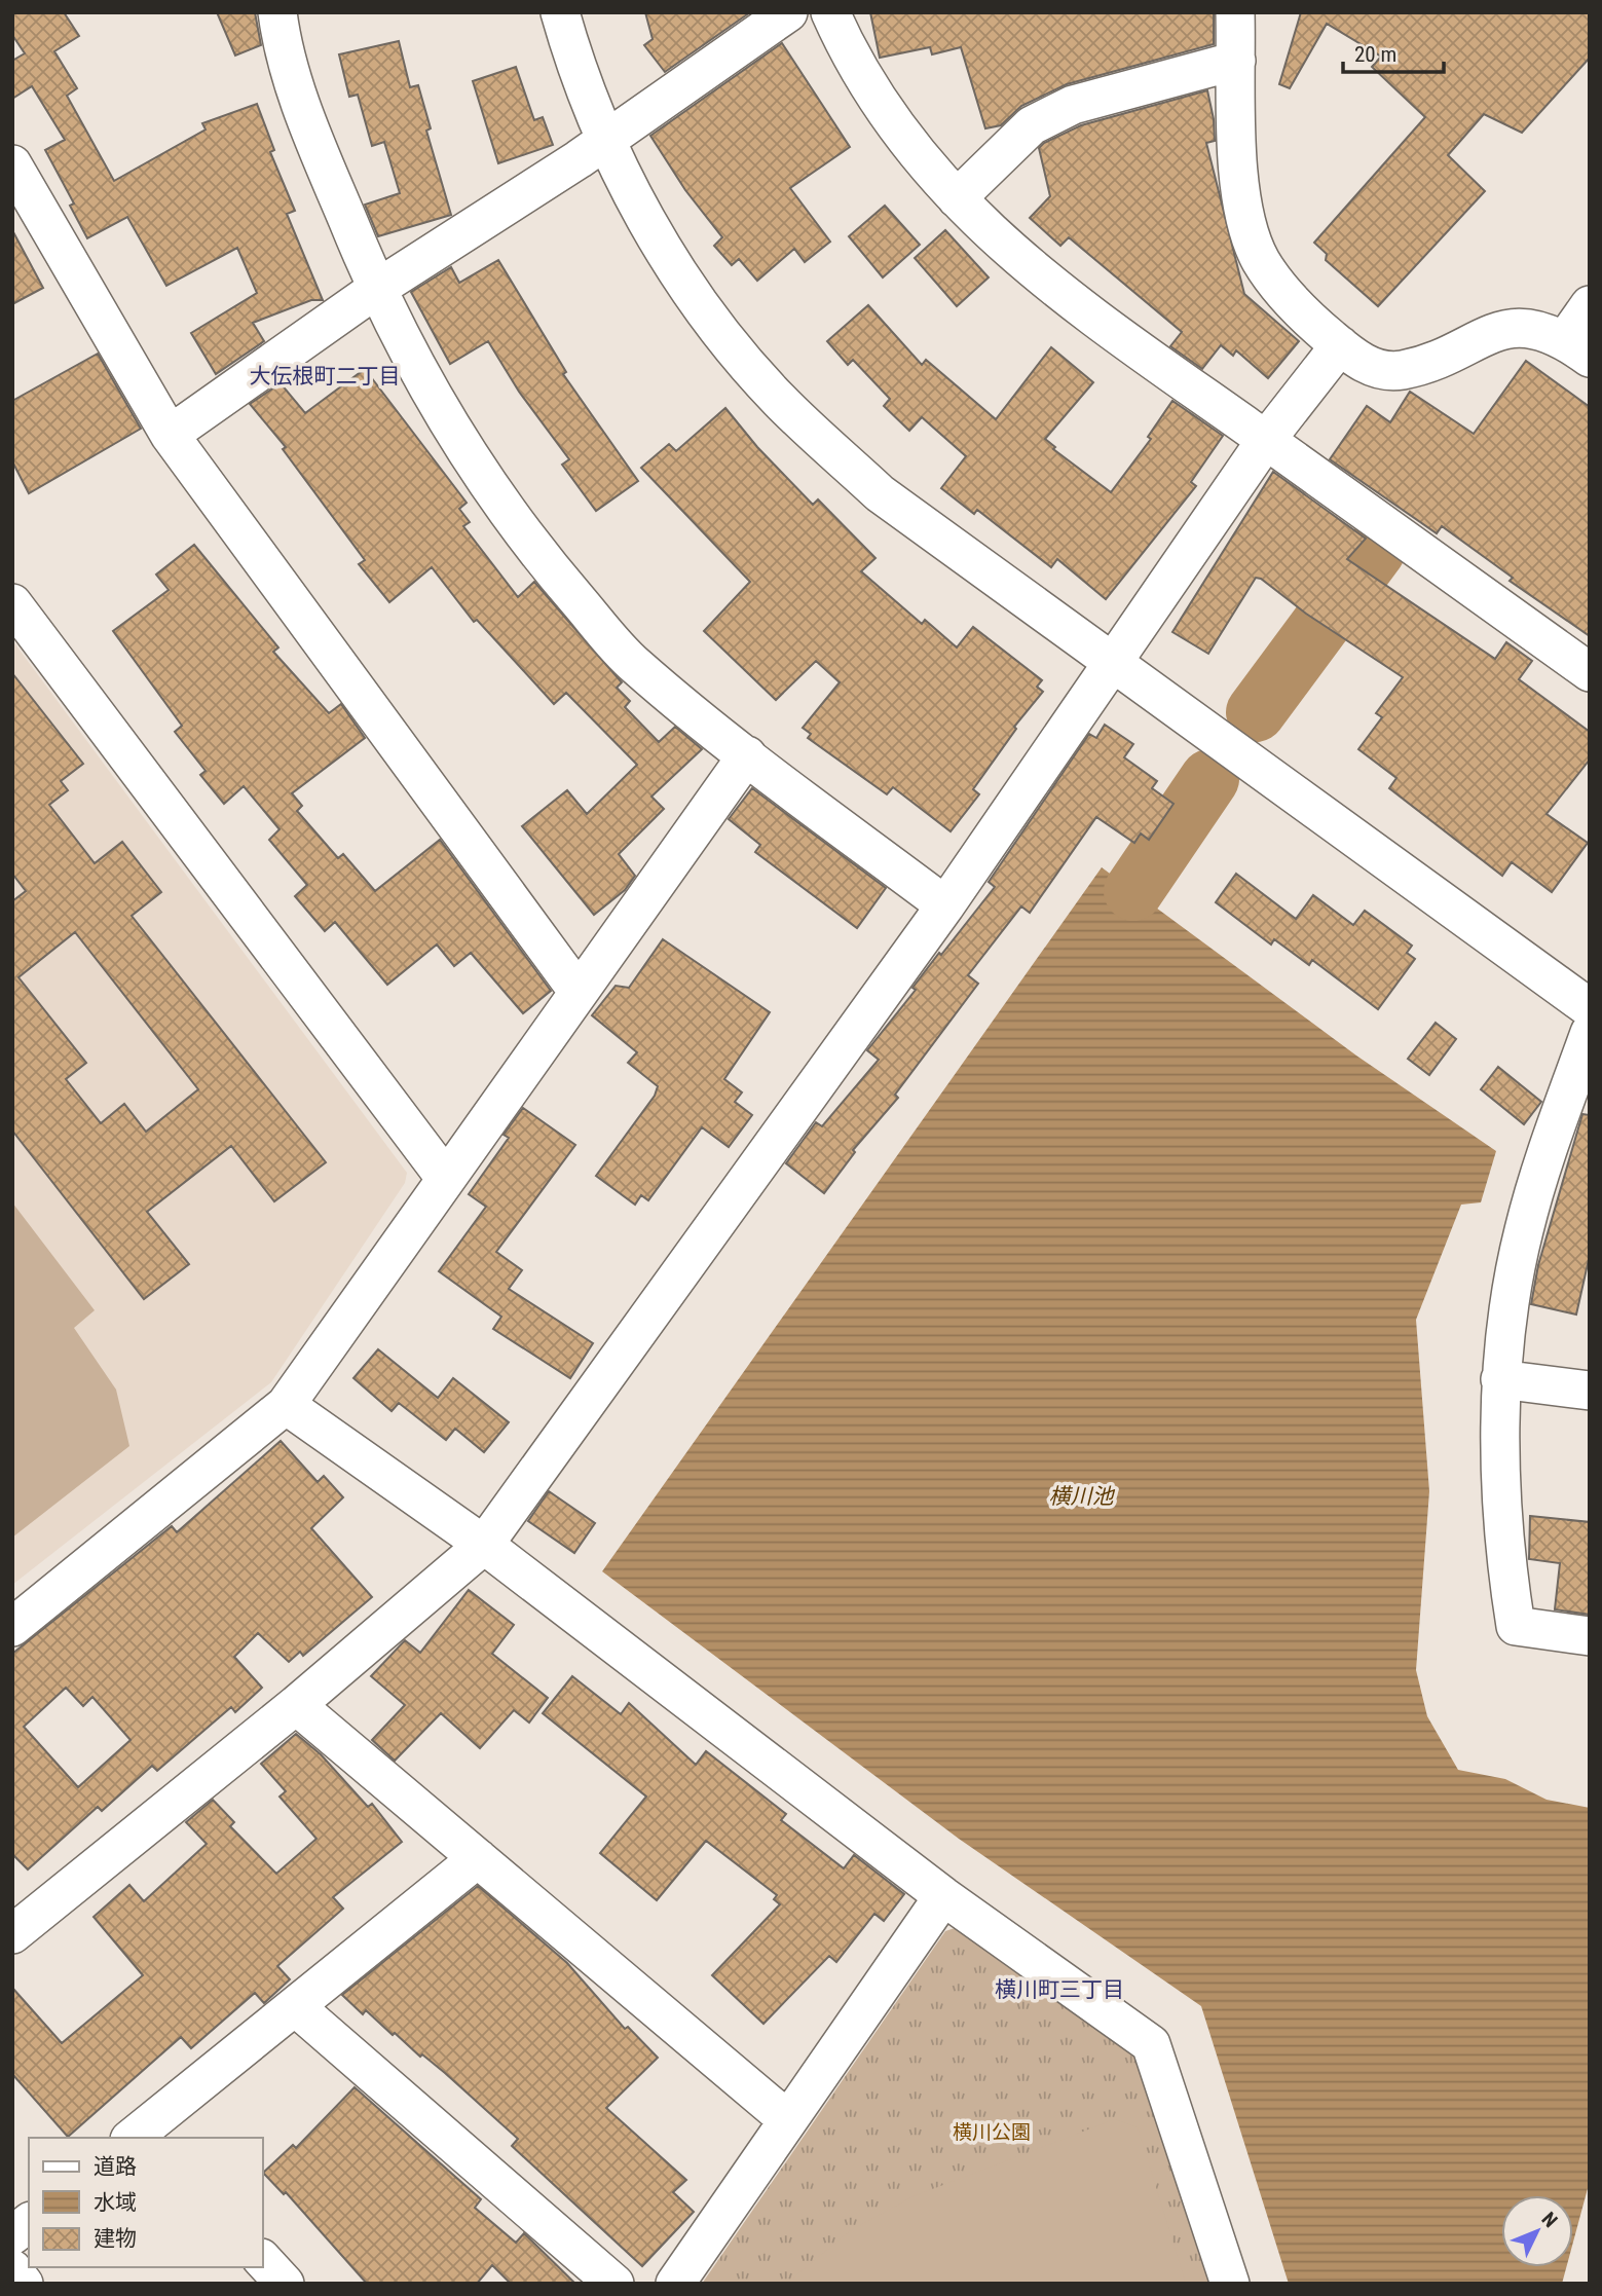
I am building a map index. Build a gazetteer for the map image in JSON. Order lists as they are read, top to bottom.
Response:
{
  "districts": ["大伝根町二丁目", "横川町三丁目"],
  "water": ["横川池"],
  "parks": ["横川公園"],
  "legend": ["道路", "水域", "建物"],
  "scale_bar": "20 m",
  "north": "top right"
}
